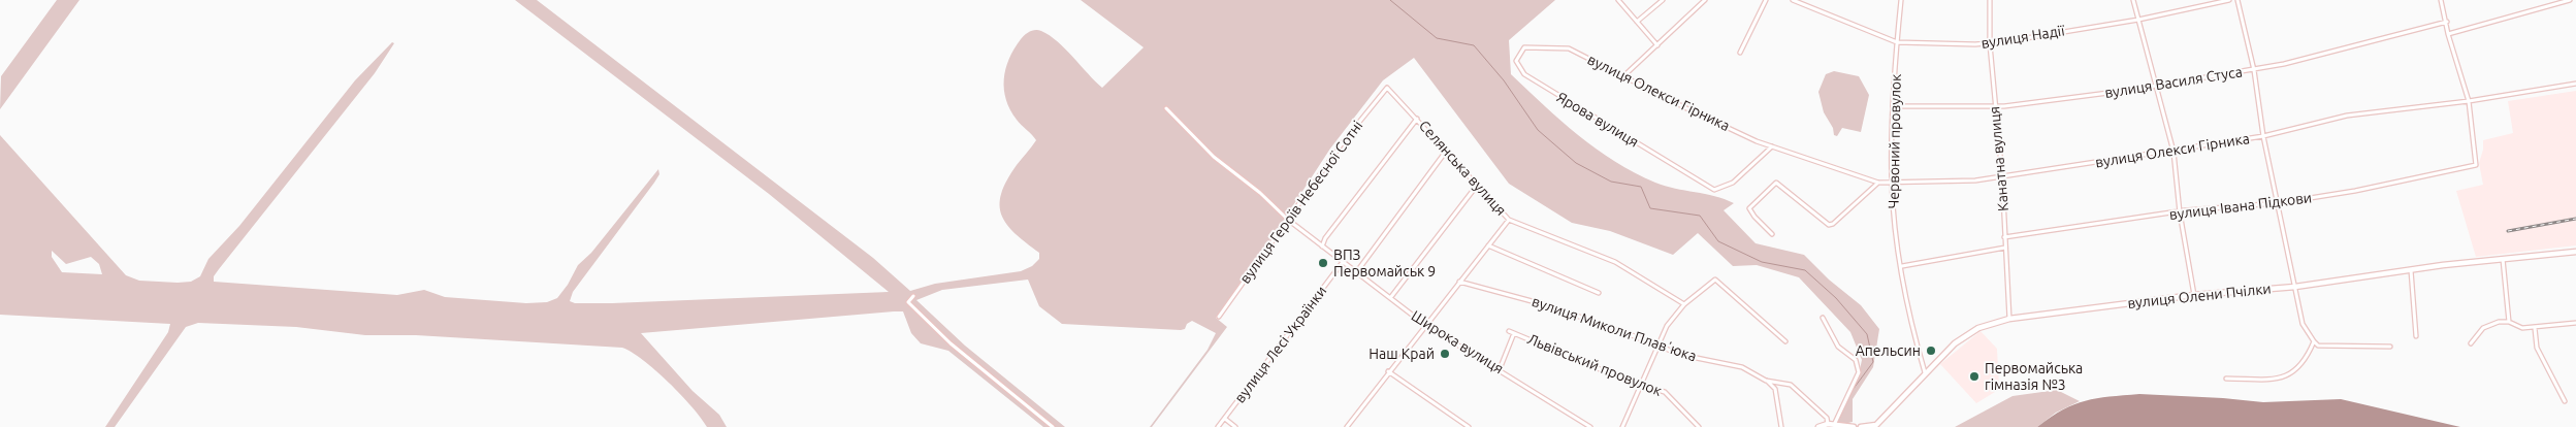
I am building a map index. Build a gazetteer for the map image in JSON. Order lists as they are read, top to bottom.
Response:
{
  "streets": {
    "street": [
      "вулиця Надії",
      "вулиця Василя Стуса",
      "вулиця Олекси Гірника",
      "Ярова вулиця",
      "Червоний провулок",
      "Канатна вулиця",
      "Селянська вулиця",
      "вулиця Героїв Небесної Сотні",
      "вулиця Івана Підкови",
      "вулиця Олени Пчілки",
      "вулиця Миколи Плавʼюка",
      "Широка вулиця",
      "вулиця Лесі Українки",
      "Львівський провулок"
    ]
  },
  "crossings": [
    ["вулиця Надії", "Червоний провулок"],
    ["вулиця Надії", "Канатна вулиця"],
    ["вулиця Василя Стуса", "Червоний провулок"],
    ["вулиця Василя Стуса", "Канатна вулиця"],
    ["вулиця Олекси Гірника", "Ярова вулиця"],
    ["вулиця Олекси Гірника", "Червоний провулок"],
    ["вулиця Олекси Гірника", "Канатна вулиця"],
    ["вулиця Олекси Гірника", "вулиця Івана Підкови"],
    ["Червоний провулок", "вулиця Олени Пчілки"],
    ["Канатна вулиця", "вулиця Івана Підкови"],
    ["Канатна вулиця", "вулиця Олени Пчілки"],
    ["Селянська вулиця", "вулиця Героїв Небесної Сотні"],
    ["вулиця Героїв Небесної Сотні", "Широка вулиця"],
    ["Широка вулиця", "вулиця Лесі Українки"]
  ],
  "places": [
    "ВПЗ Первомайськ 9",
    "Апельсин",
    "Наш Край",
    "Первомайська гімназія №3"
  ]
}
